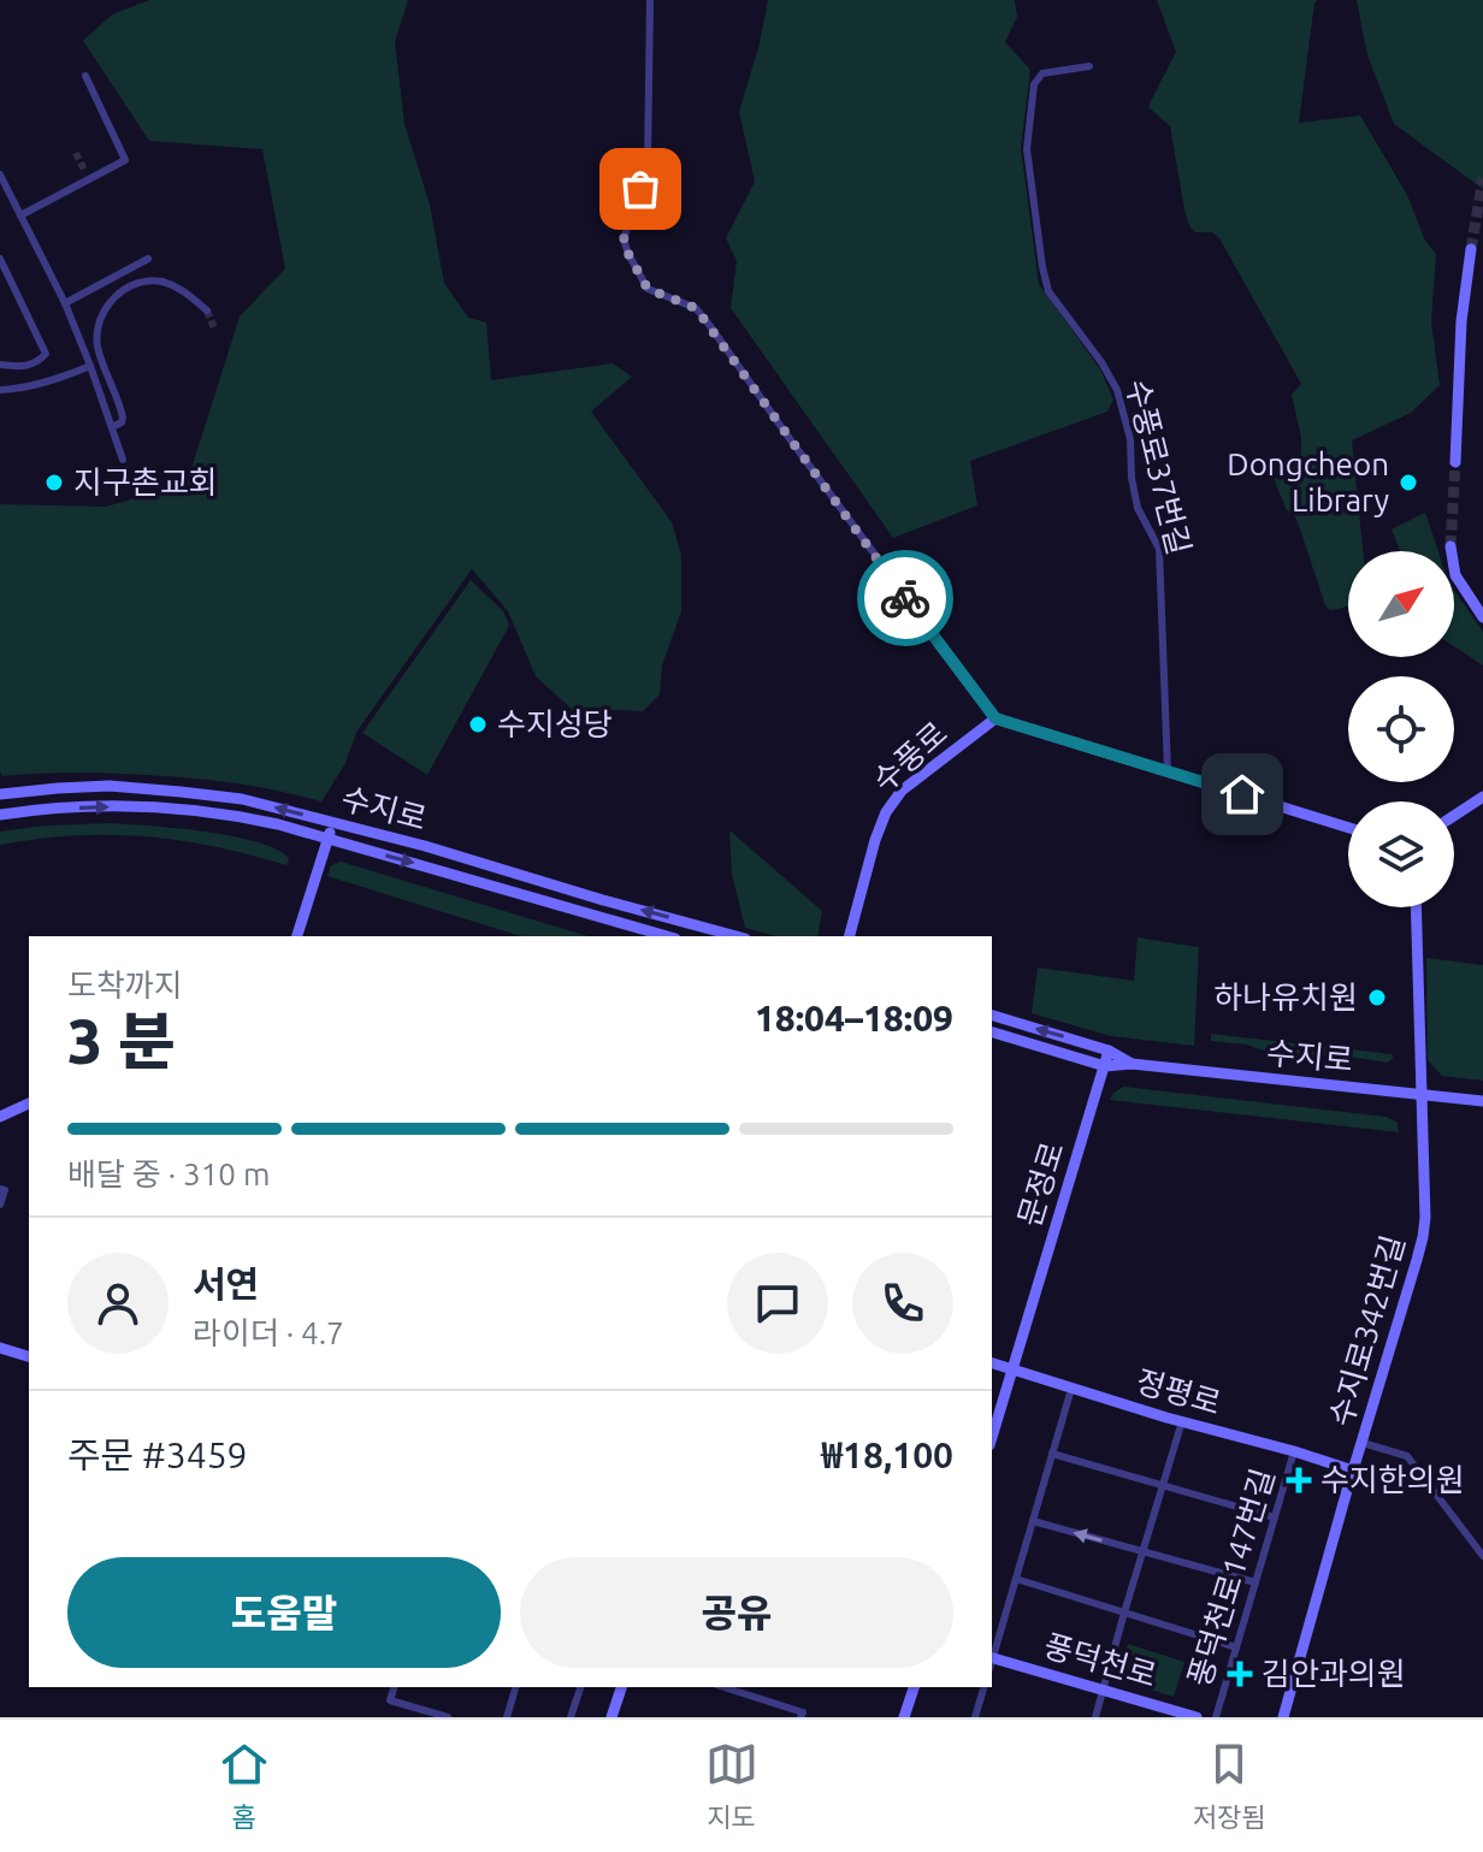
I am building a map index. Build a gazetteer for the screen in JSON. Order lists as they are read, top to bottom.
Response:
{
  "streets": {
    "street": [
      "수풍로37번길",
      "수풍로",
      "수지로",
      "문정로",
      "수지로342번길",
      "정평로",
      "풍덕천로147번길",
      "풍덕천로"
    ]
  },
  "crossings": [
    ["수풍로37번길", "수풍로"],
    ["수지로", "문정로"],
    ["수지로", "수지로342번길"],
    ["문정로", "정평로"],
    ["수지로342번길", "정평로"],
    ["정평로", "풍덕천로147번길"]
  ],
  "places": {
    "other": [
      "지구촌교회",
      "Dongcheon Library",
      "수지성당",
      "하나유치원"
    ],
    "health": ["수지한의원", "김안과의원"]
  },
  "north": "top right",
  "page": {
    "heading": ["3 분", "도착까지", "18:04–18:09"],
    "panel": [
      "서연",
      "라이더 · 4.7",
      "주문 #3459",
      "₩18,100"
    ],
    "bar": "배달 중 · 310 m",
    "buttons": ["도움말", "공유"],
    "tabs": ["홈", "지도", "저장됨"]
  }
}
